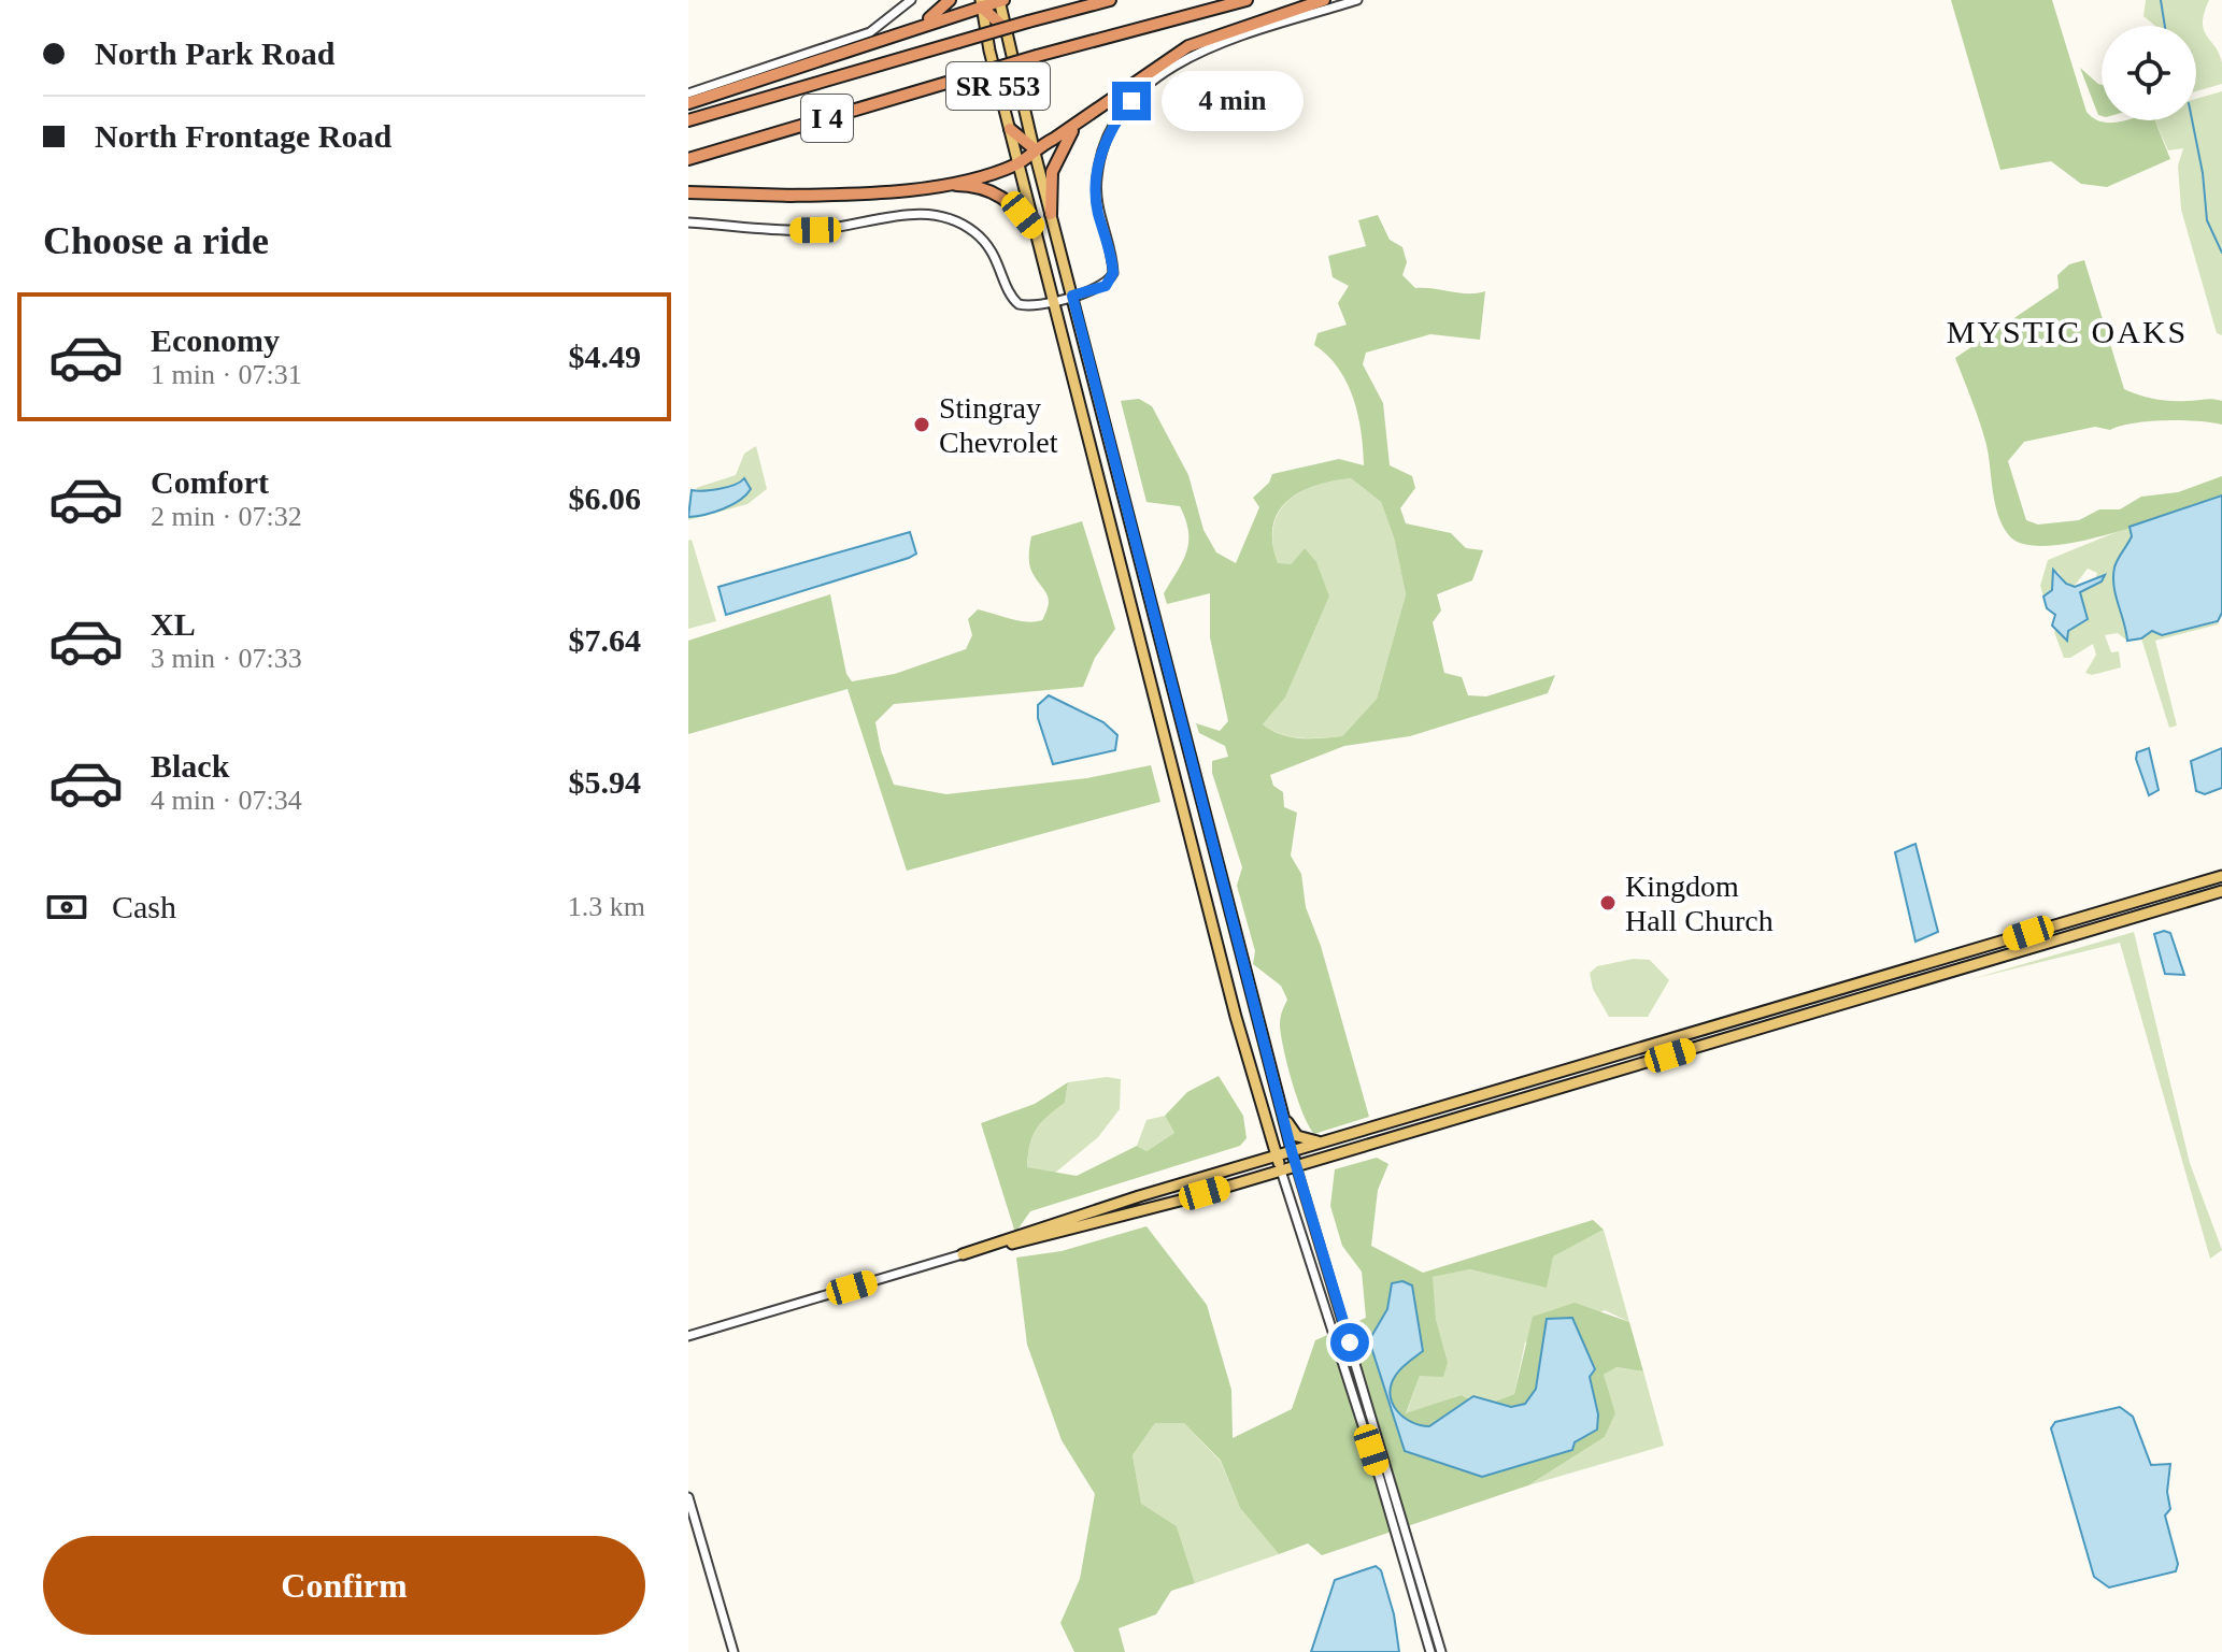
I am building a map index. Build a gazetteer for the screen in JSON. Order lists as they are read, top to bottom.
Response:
{
  "streets": {
    "highway": ["I 4"],
    "main road": ["SR 553"]
  },
  "districts": ["MYSTIC OAKS"],
  "places": ["Stingray Chevrolet", "Kingdom Hall Church"],
  "page": {
    "banner": ["North Park Road", "North Frontage Road"],
    "bubble": "4 min",
    "heading": "Choose a ride",
    "list": [
      {
        "name": "Economy",
        "note": "1 min · 07:31",
        "value": "$4.49"
      },
      {
        "name": "Comfort",
        "note": "2 min · 07:32",
        "value": "$6.06"
      },
      {
        "name": "XL",
        "note": "3 min · 07:33",
        "value": "$7.64"
      },
      {
        "name": "Black",
        "note": "4 min · 07:34",
        "value": "$5.94"
      }
    ],
    "pay": ["Cash", "1.3 km"],
    "buttons": "Confirm"
  }
}
